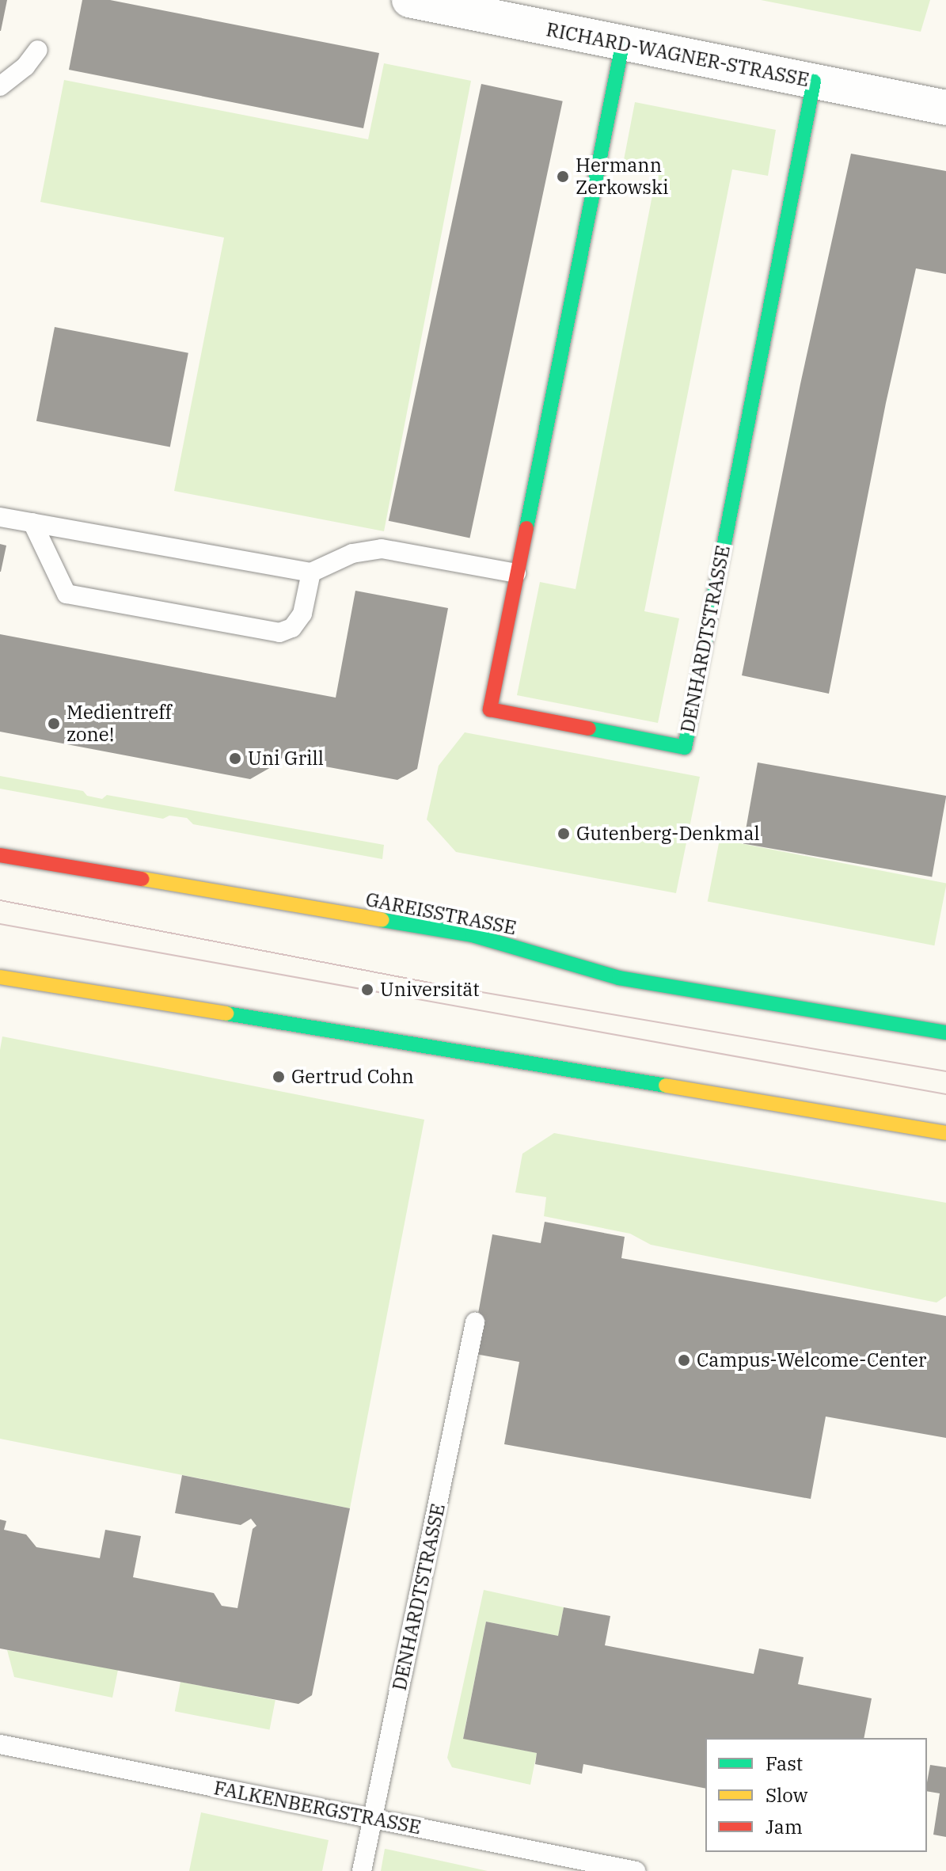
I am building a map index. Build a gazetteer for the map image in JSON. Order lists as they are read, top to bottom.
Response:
{
  "streets": {
    "main road": ["DENHARDTSTRASSE", "GAREISSTRASSE"],
    "street": ["RICHARD-WAGNER-STRASSE"],
    "lane": ["FALKENBERGSTRASSE"]
  },
  "crossings": [
    ["RICHARD-WAGNER-STRASSE", "DENHARDTSTRASSE"],
    ["DENHARDTSTRASSE", "FALKENBERGSTRASSE"]
  ],
  "places": [
    "Hermann Zerkowski",
    "Medientreff zone!",
    "Uni Grill",
    "Gutenberg-Denkmal",
    "Universität",
    "Gertrud Cohn",
    "Campus-Welcome-Center"
  ],
  "legend": ["Fast", "Slow", "Jam"]
}
